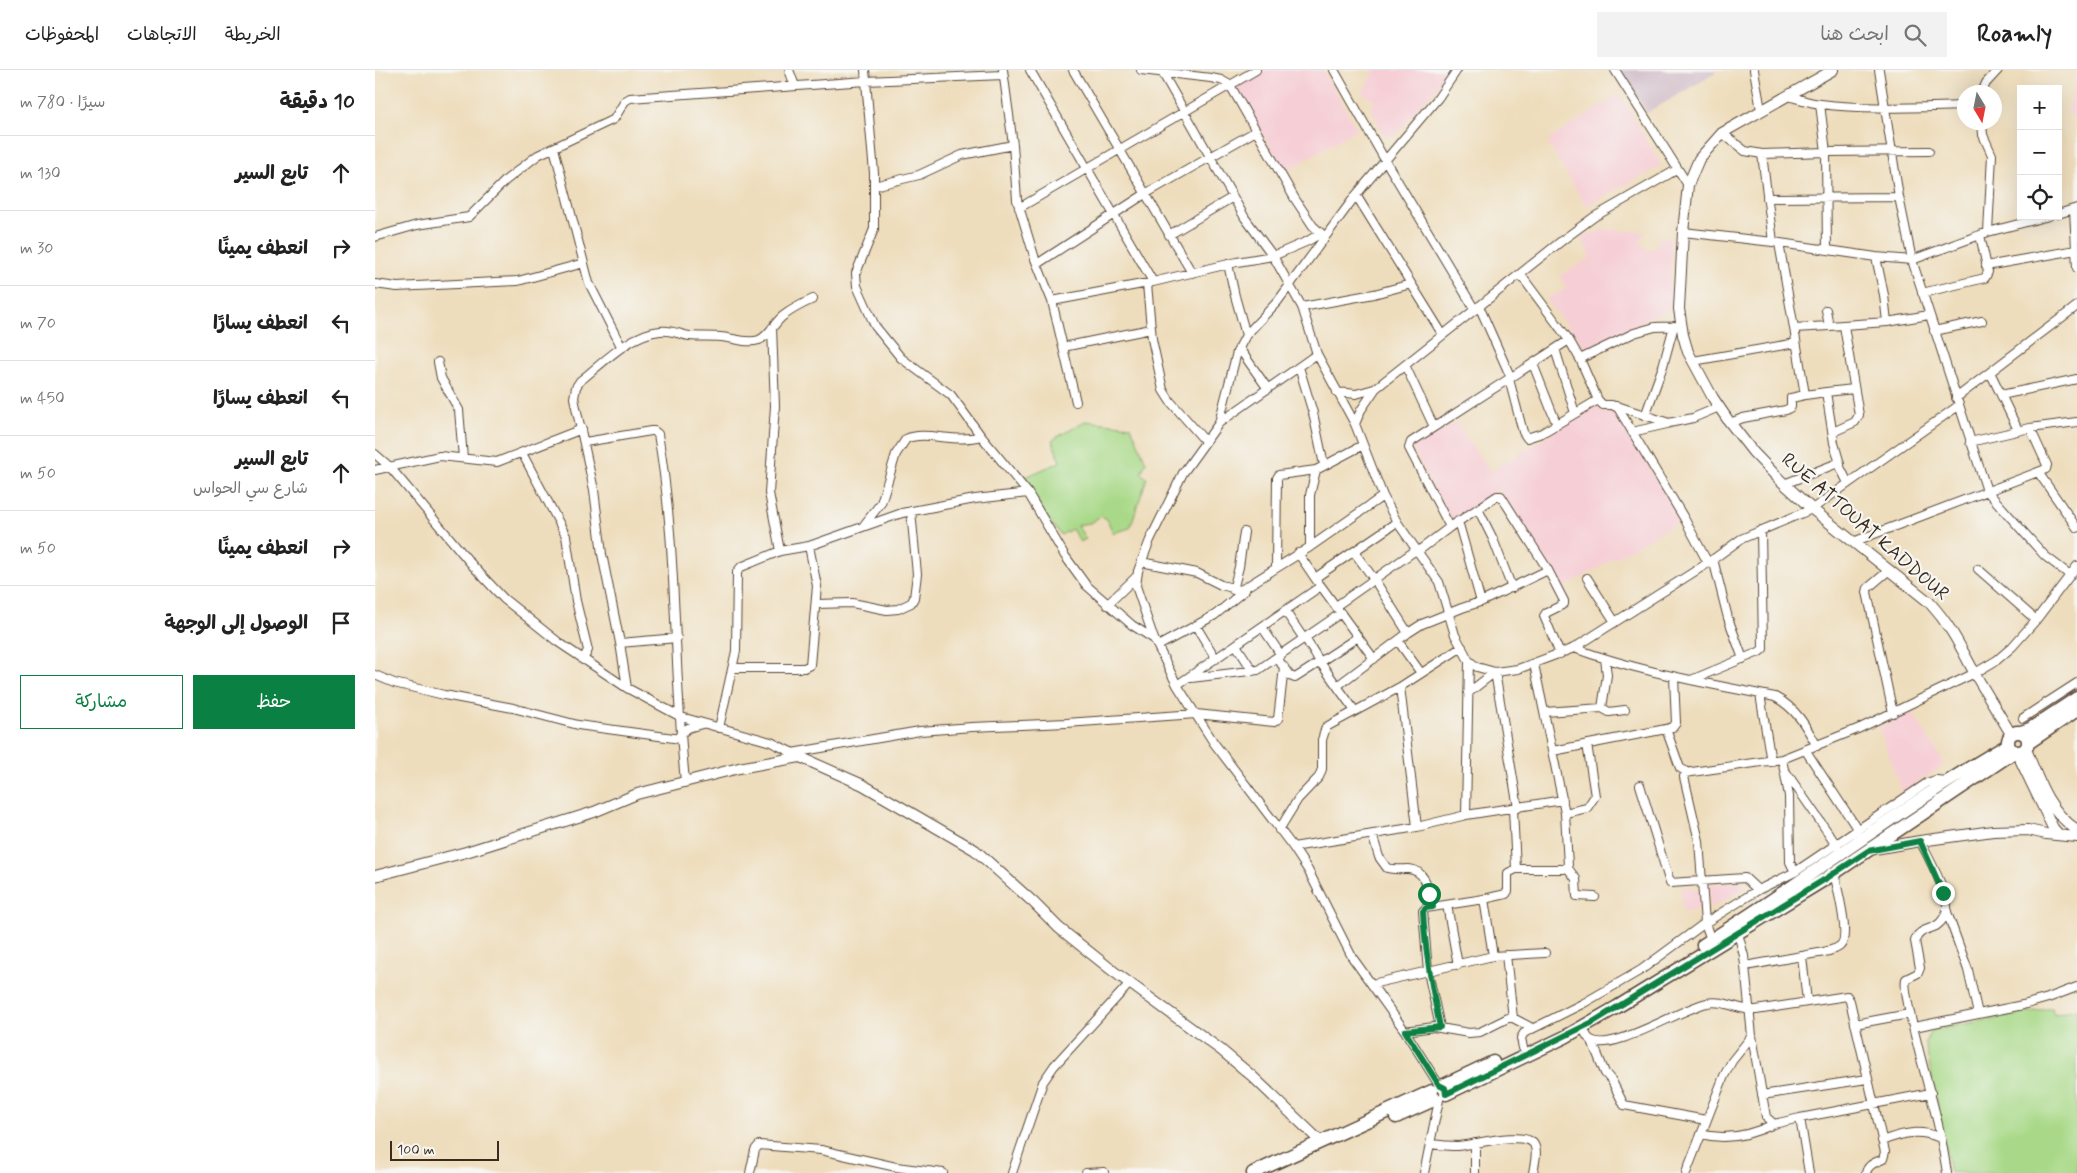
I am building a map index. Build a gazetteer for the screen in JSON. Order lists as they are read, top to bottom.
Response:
{
  "streets": {
    "street": ["RUE ATTOUAT KADDOUR"]
  },
  "scale_bar": "100 m",
  "north": "bottom",
  "page": {
    "header": "Roamly",
    "search": "ابحث هنا",
    "nav": ["الخريطة", "الاتجاهات", "المحفوظات"],
    "heading": ["10 دقيقة", "سيرًا · 780 m"],
    "map_buttons": ["+", "−"],
    "list": [
      ["تابع السير", "130 m"],
      ["انعطف يمينًا", "30 m"],
      ["انعطف يسارًا", "70 m"],
      ["انعطف يسارًا", "450 m"],
      ["تابع السير", "شارع سي الحواس", "50 m"],
      ["انعطف يمينًا", "50 m"],
      "الوصول إلى الوجهة"
    ],
    "buttons": ["حفظ", "مشاركة"],
    "scale": "100 m"
  }
}
